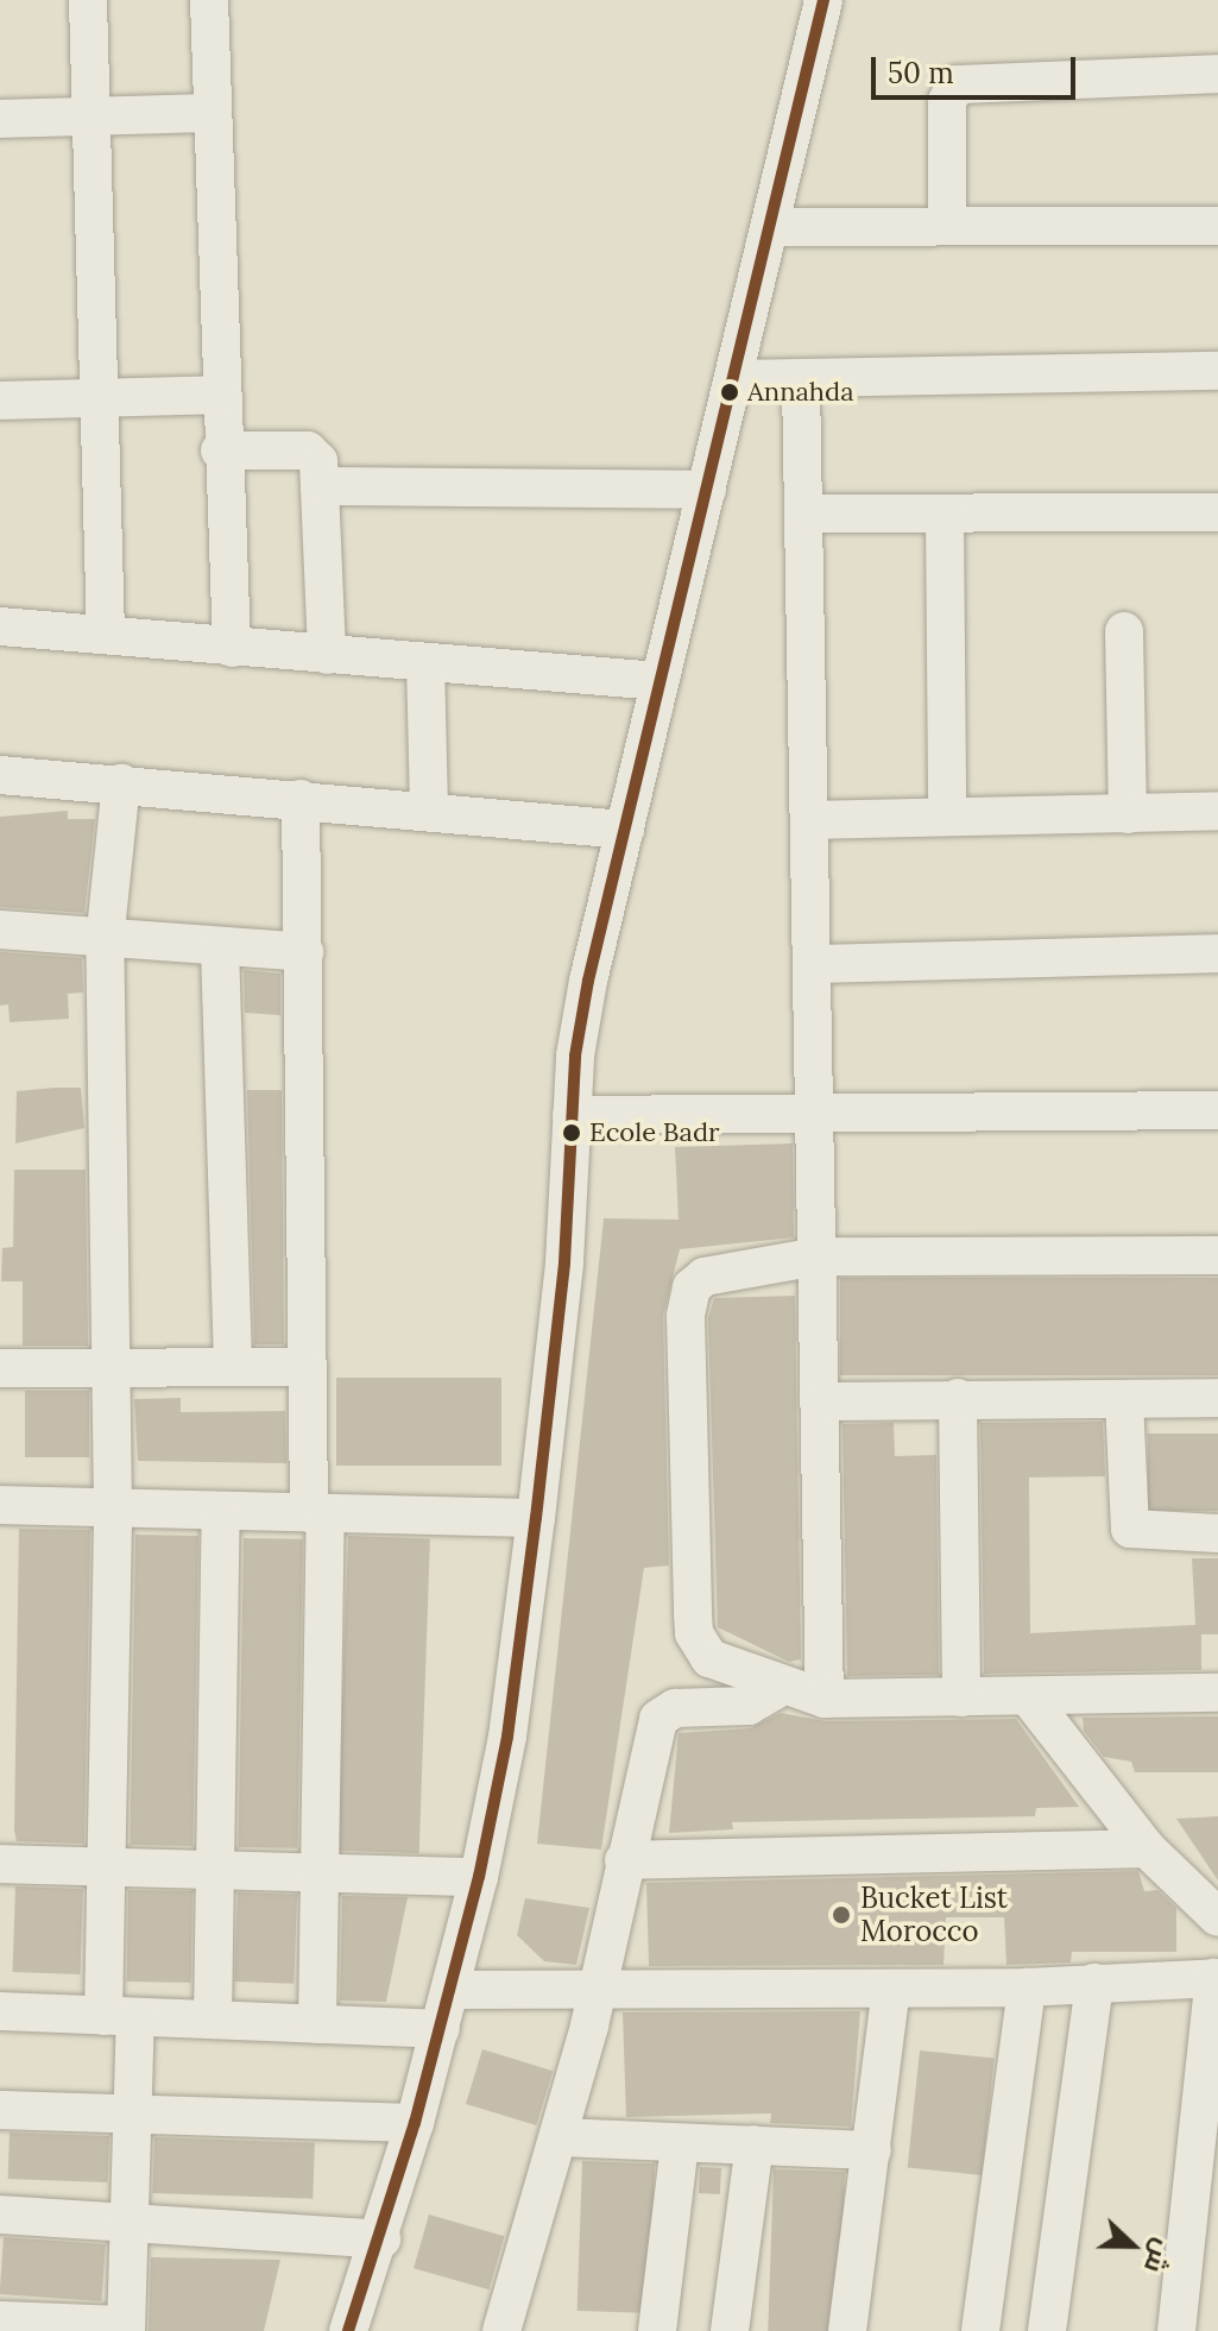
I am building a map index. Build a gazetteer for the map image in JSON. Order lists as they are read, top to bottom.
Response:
{
  "places": ["Annahda", "Ecole Badr", "Bucket List Morocco"],
  "scale_bar": "50 m",
  "north": "right"
}
